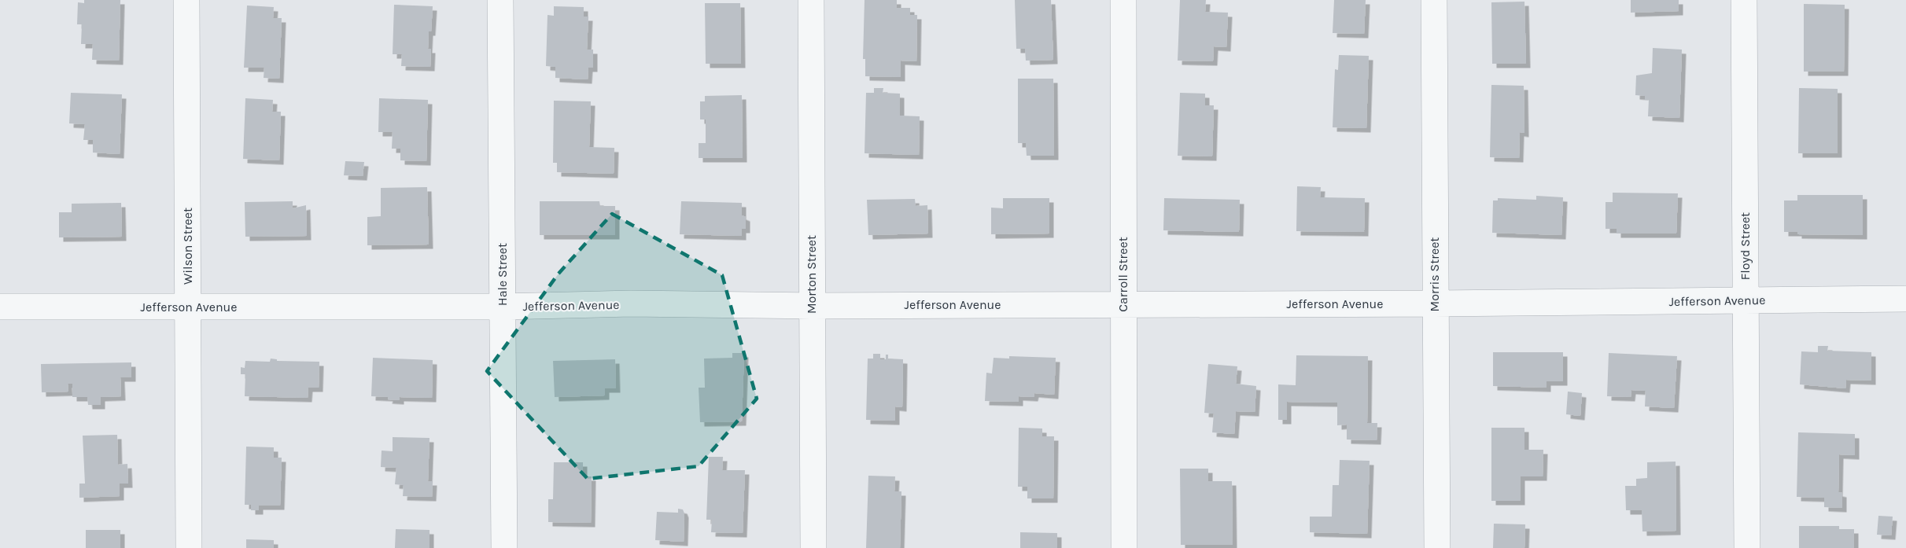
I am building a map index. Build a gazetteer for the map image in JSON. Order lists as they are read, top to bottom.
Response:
{
  "streets": {
    "street": [
      "Wilson Street",
      "Floyd Street",
      "Hale Street",
      "Morton Street",
      "Carroll Street",
      "Morris Street",
      "Jefferson Avenue"
    ]
  },
  "crossings": [
    ["Wilson Street", "Jefferson Avenue"],
    ["Floyd Street", "Jefferson Avenue"],
    ["Hale Street", "Jefferson Avenue"],
    ["Morton Street", "Jefferson Avenue"],
    ["Carroll Street", "Jefferson Avenue"],
    ["Morris Street", "Jefferson Avenue"]
  ]
}
